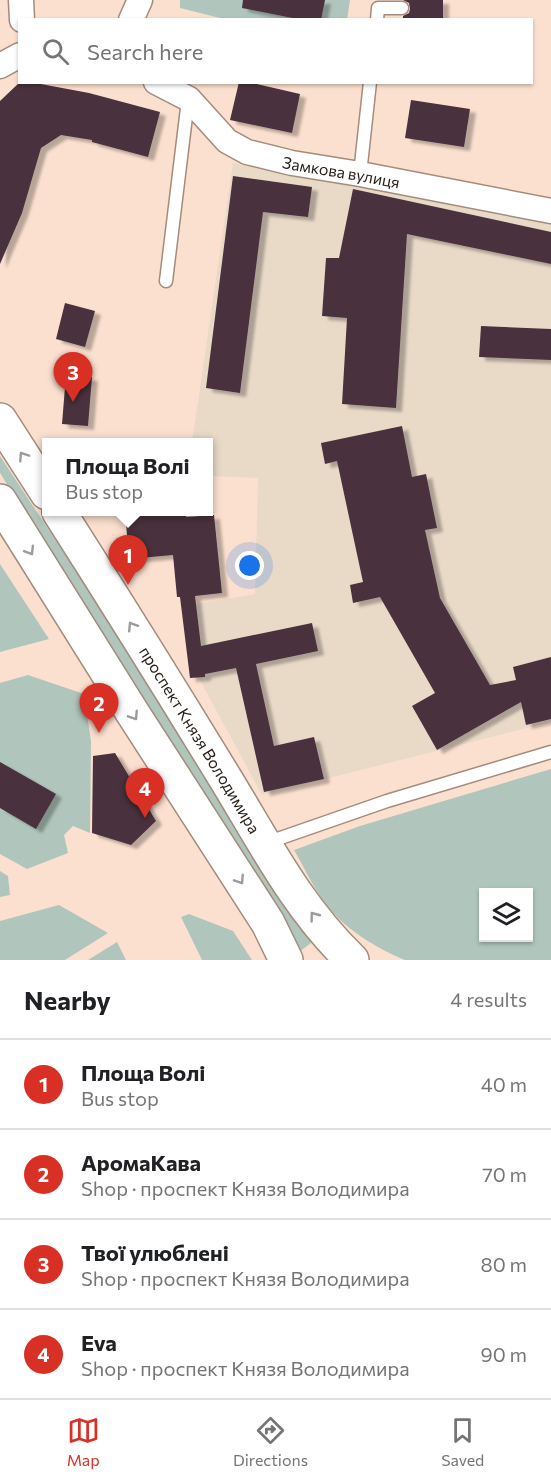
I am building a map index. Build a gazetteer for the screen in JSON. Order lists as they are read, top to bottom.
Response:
{
  "streets": {
    "main road": ["проспект Князя Володимира"],
    "street": ["Замкова вулиця"]
  },
  "page": {
    "search": "Search here",
    "pins": [
      "3",
      "1",
      "2",
      "4"
    ],
    "popup": ["Площа Волі", "Bus stop"],
    "heading": ["Nearby", "4 results"],
    "list": [
      {
        "mark": "1",
        "name": "Площа Волі",
        "note": "Bus stop",
        "value": "40 m"
      },
      {
        "mark": "2",
        "name": "АромаКава",
        "note": "Shop · проспект Князя Володимира",
        "value": "70 m"
      },
      {
        "mark": "3",
        "name": "Твої улюблені",
        "note": "Shop · проспект Князя Володимира",
        "value": "80 m"
      },
      {
        "mark": "4",
        "name": "Eva",
        "note": "Shop · проспект Князя Володимира",
        "value": "90 m"
      }
    ],
    "nav": ["Map", "Directions", "Saved"]
  }
}
